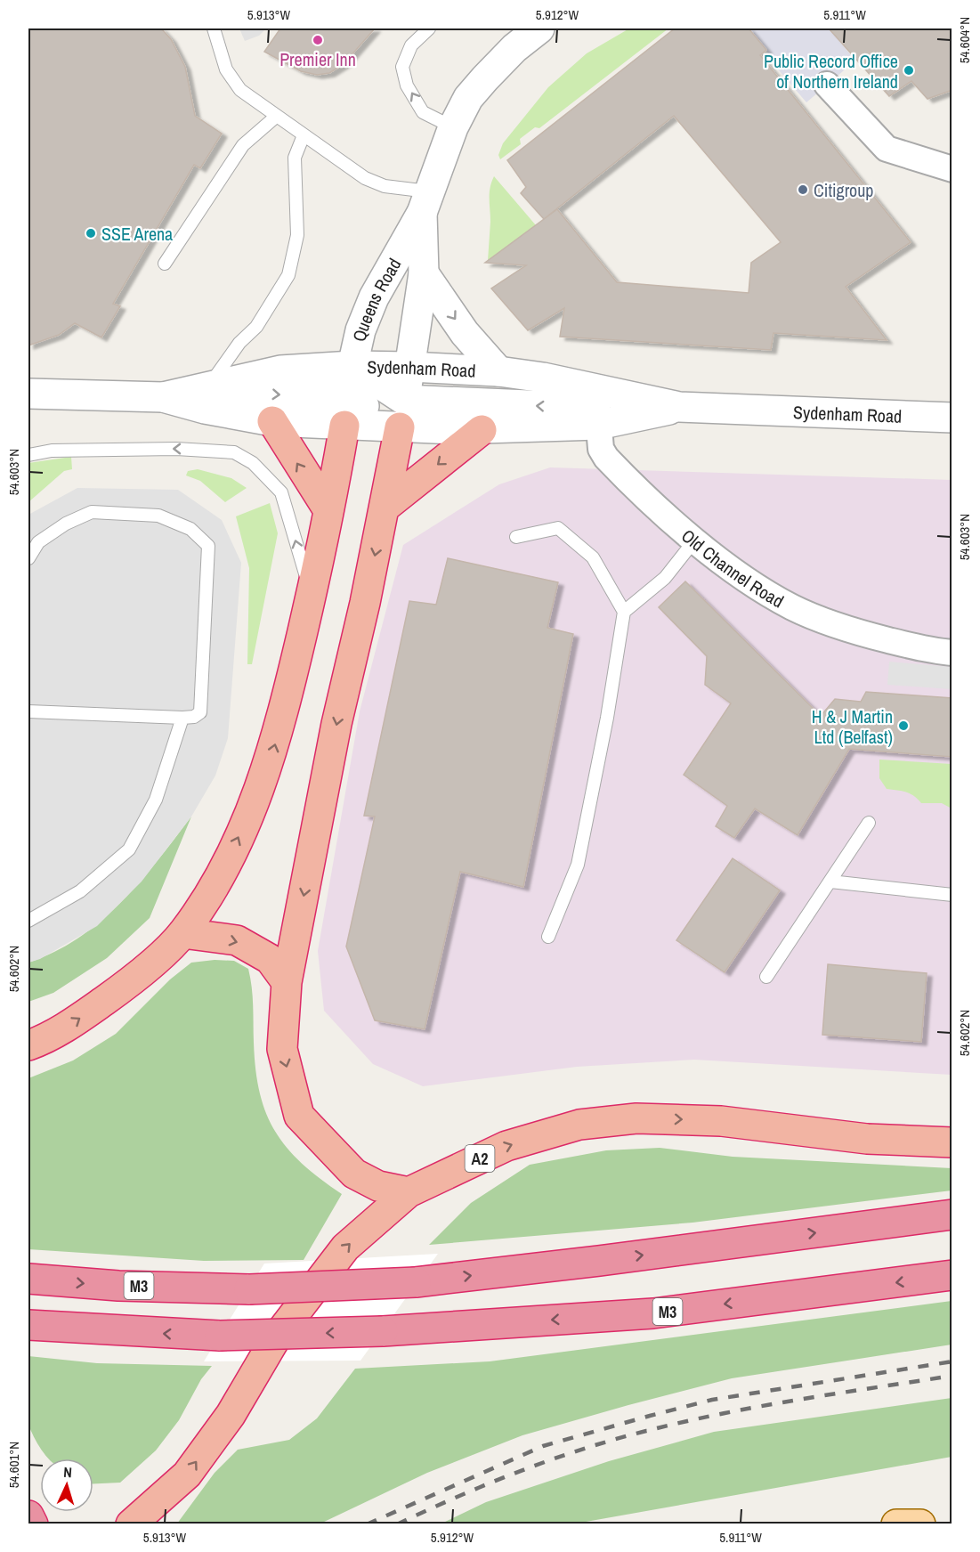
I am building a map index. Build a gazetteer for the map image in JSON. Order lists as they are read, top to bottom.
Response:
{
  "streets": {
    "highway": ["A2", "M3"],
    "street": ["Queens Road", "Sydenham Road", "Old Channel Road"]
  },
  "crossings": [
    ["Queens Road", "Sydenham Road"],
    ["Sydenham Road", "Old Channel Road"]
  ],
  "places": [
    "Premier Inn",
    "Public Record Office of Northern Ireland",
    "Citigroup",
    "SSE Arena",
    "H & J Martin Ltd (Belfast)"
  ],
  "north": "top",
  "coordinates": [
    "5.913°W",
    "5.912°W",
    "5.911°W",
    "54.604°N",
    "54.603°N",
    "54.602°N",
    "54.601°N"
  ]
}
